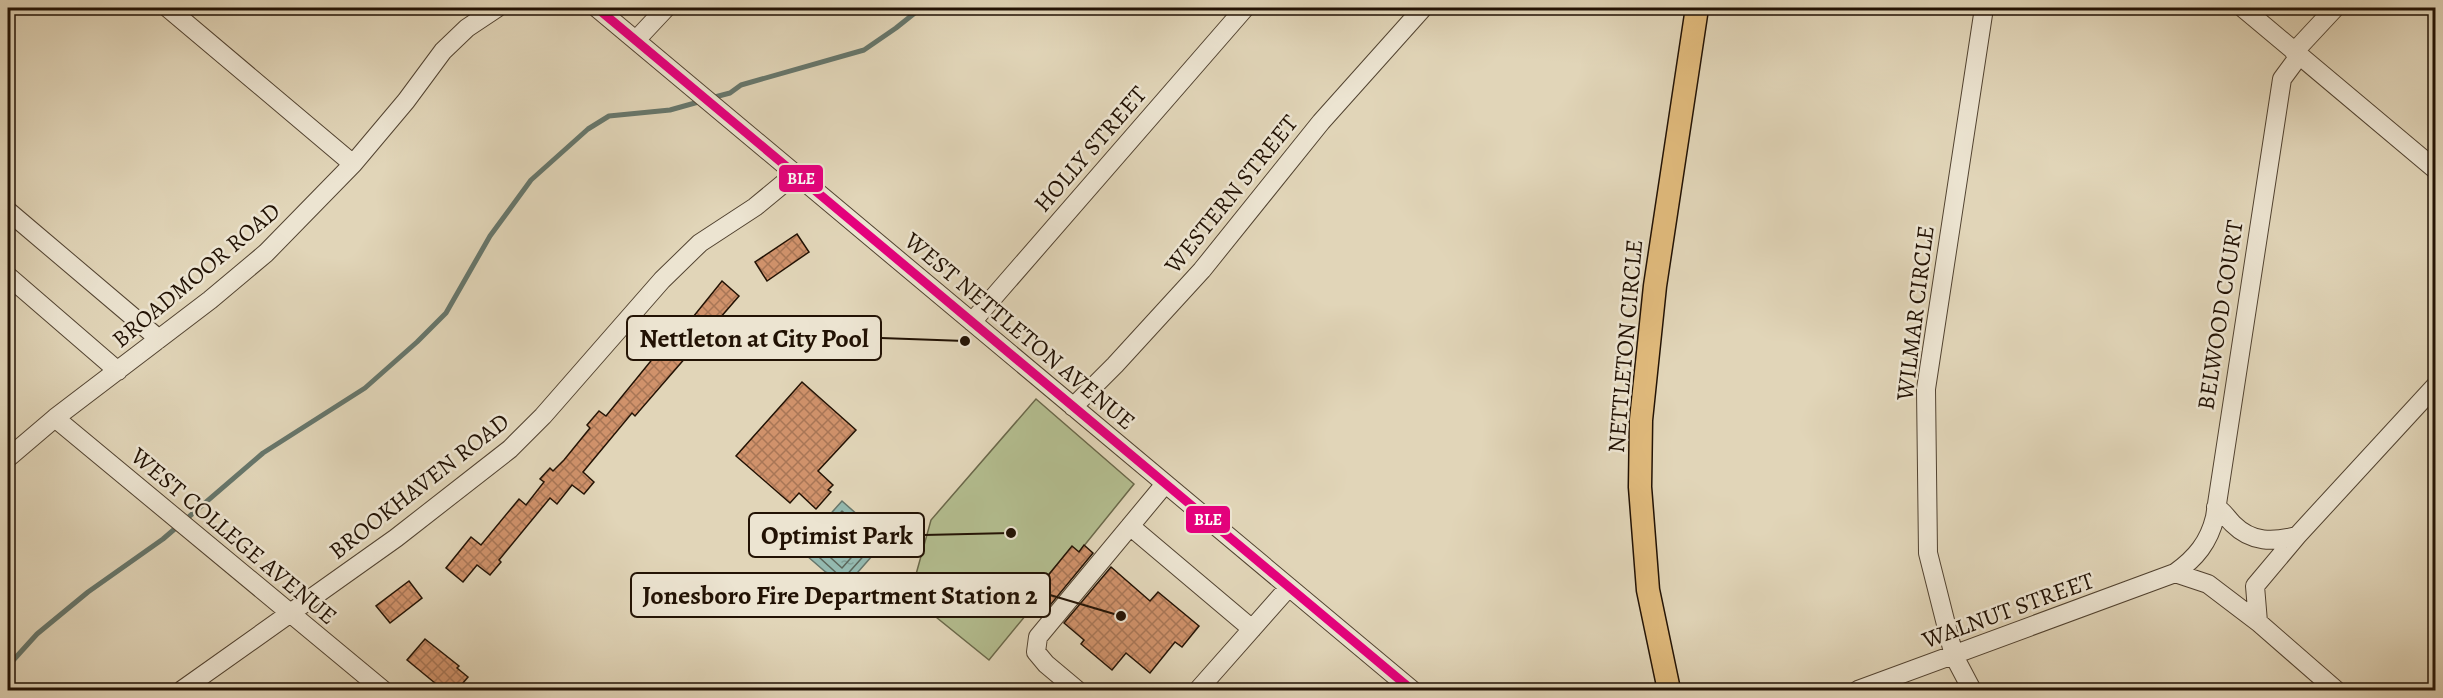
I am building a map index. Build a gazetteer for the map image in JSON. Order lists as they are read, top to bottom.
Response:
{
  "streets": {
    "main road": ["NETTLETON CIRCLE"],
    "street": [
      "HOLLY STREET",
      "WESTERN STREET",
      "BROADMOOR ROAD",
      "WILMAR CIRCLE",
      "BELWOOD COURT",
      "WEST NETTLETON AVENUE",
      "BROOKHAVEN ROAD",
      "WEST COLLEGE AVENUE",
      "WALNUT STREET"
    ]
  },
  "crossings": [
    ["HOLLY STREET", "WEST NETTLETON AVENUE"],
    ["WESTERN STREET", "WEST NETTLETON AVENUE"],
    ["BROADMOOR ROAD", "WEST COLLEGE AVENUE"],
    ["WILMAR CIRCLE", "WALNUT STREET"],
    ["BELWOOD COURT", "WALNUT STREET"],
    ["WEST NETTLETON AVENUE", "BROOKHAVEN ROAD"],
    ["BROOKHAVEN ROAD", "WEST COLLEGE AVENUE"]
  ],
  "places": ["Nettleton at City Pool", "Optimist Park", "Jonesboro Fire Department Station 2"],
  "lines": ["transit line BLE"]
}
